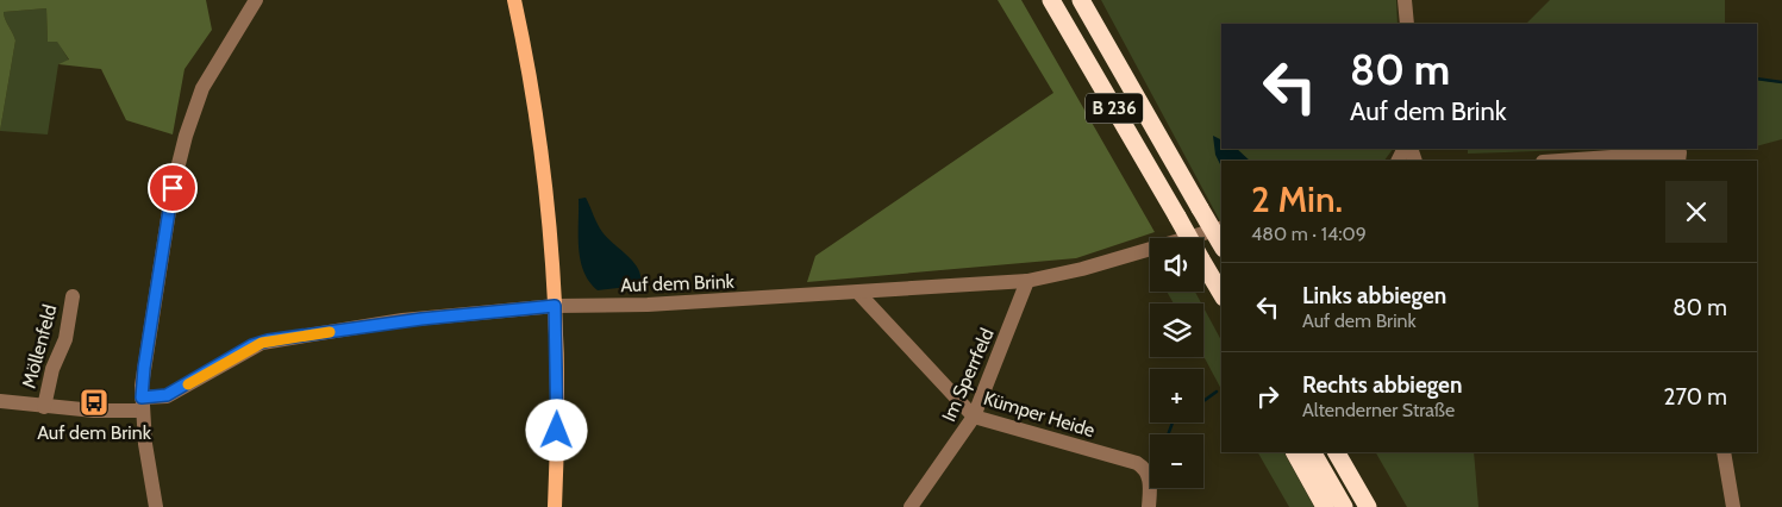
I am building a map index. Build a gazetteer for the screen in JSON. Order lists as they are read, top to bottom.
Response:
{
  "streets": {
    "highway": ["B 236"],
    "street": [
      "Auf dem Brink",
      "Möllenfeld",
      "Im Sperrfeld",
      "Kümper Heide"
    ]
  },
  "crossings": [
    ["Auf dem Brink", "Möllenfeld"],
    ["Auf dem Brink", "Im Sperrfeld"],
    ["Auf dem Brink", "Kümper Heide"],
    ["Im Sperrfeld", "Kümper Heide"]
  ],
  "places": {
    "bus stop": ["Auf dem Brink"]
  },
  "page": {
    "turn": ["80 m", "Auf dem Brink"],
    "heading": ["2 Min.", "480 m · 14:09"],
    "map_buttons": ["+", "−"],
    "list": [
      {
        "name": "Links abbiegen",
        "note": "Auf dem Brink",
        "value": "80 m"
      },
      {
        "name": "Rechts abbiegen",
        "note": "Altenderner Straße",
        "value": "270 m"
      }
    ]
  }
}
